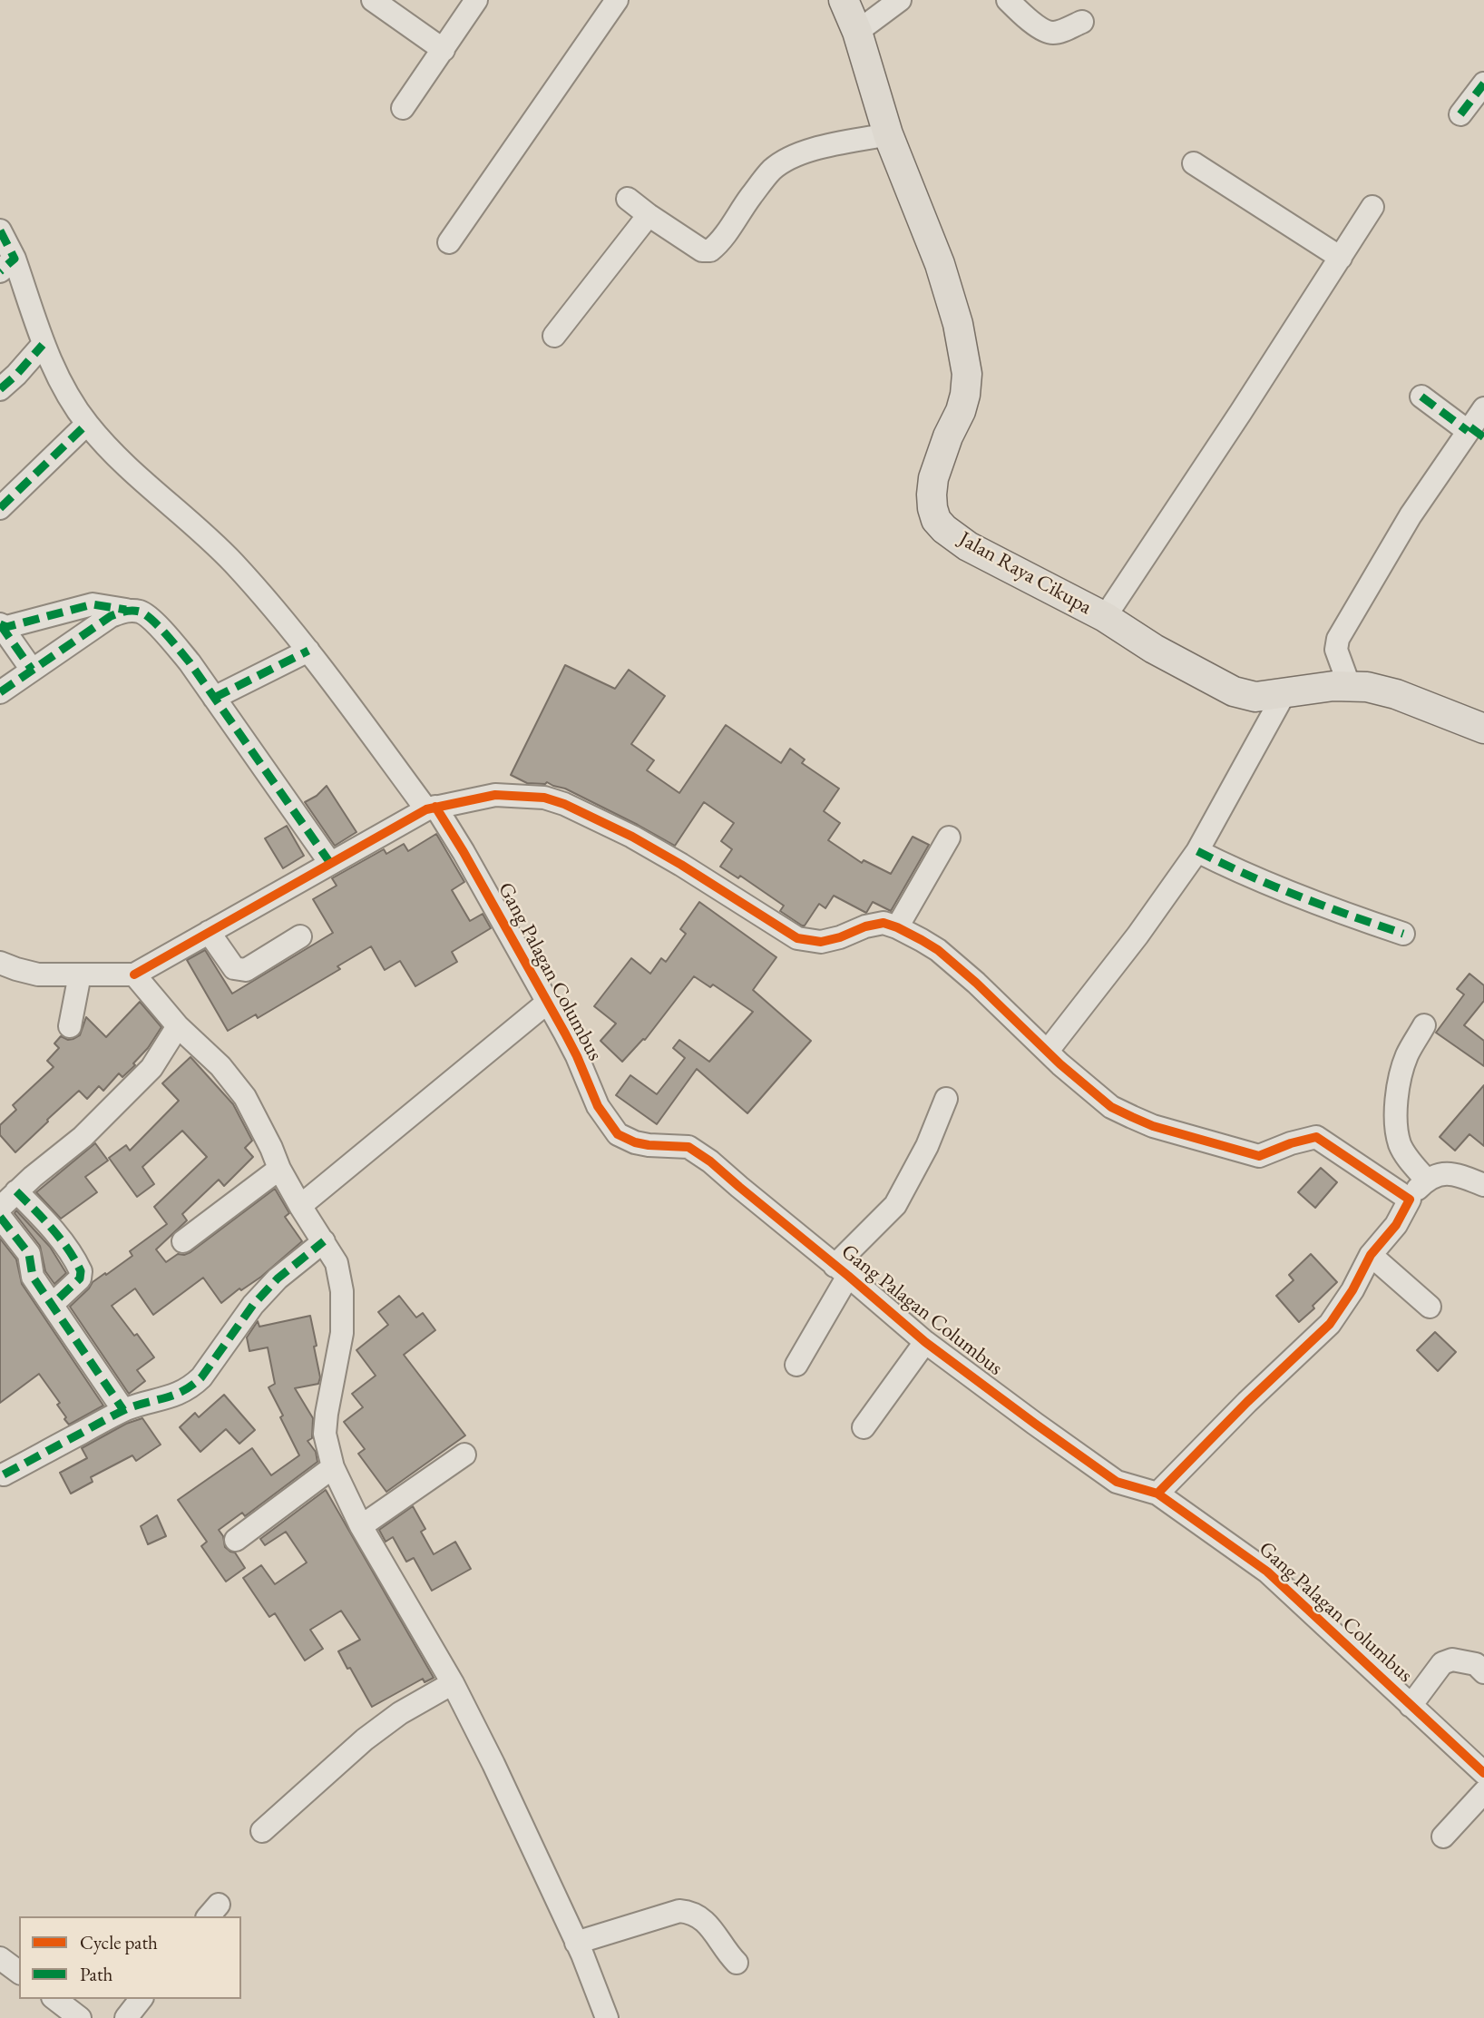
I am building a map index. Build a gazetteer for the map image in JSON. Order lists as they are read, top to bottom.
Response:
{
  "streets": {
    "main road": ["Jalan Raya Cikupa"],
    "street": ["Gang Palagan Columbus"]
  },
  "legend": ["Cycle path", "Path"]
}
